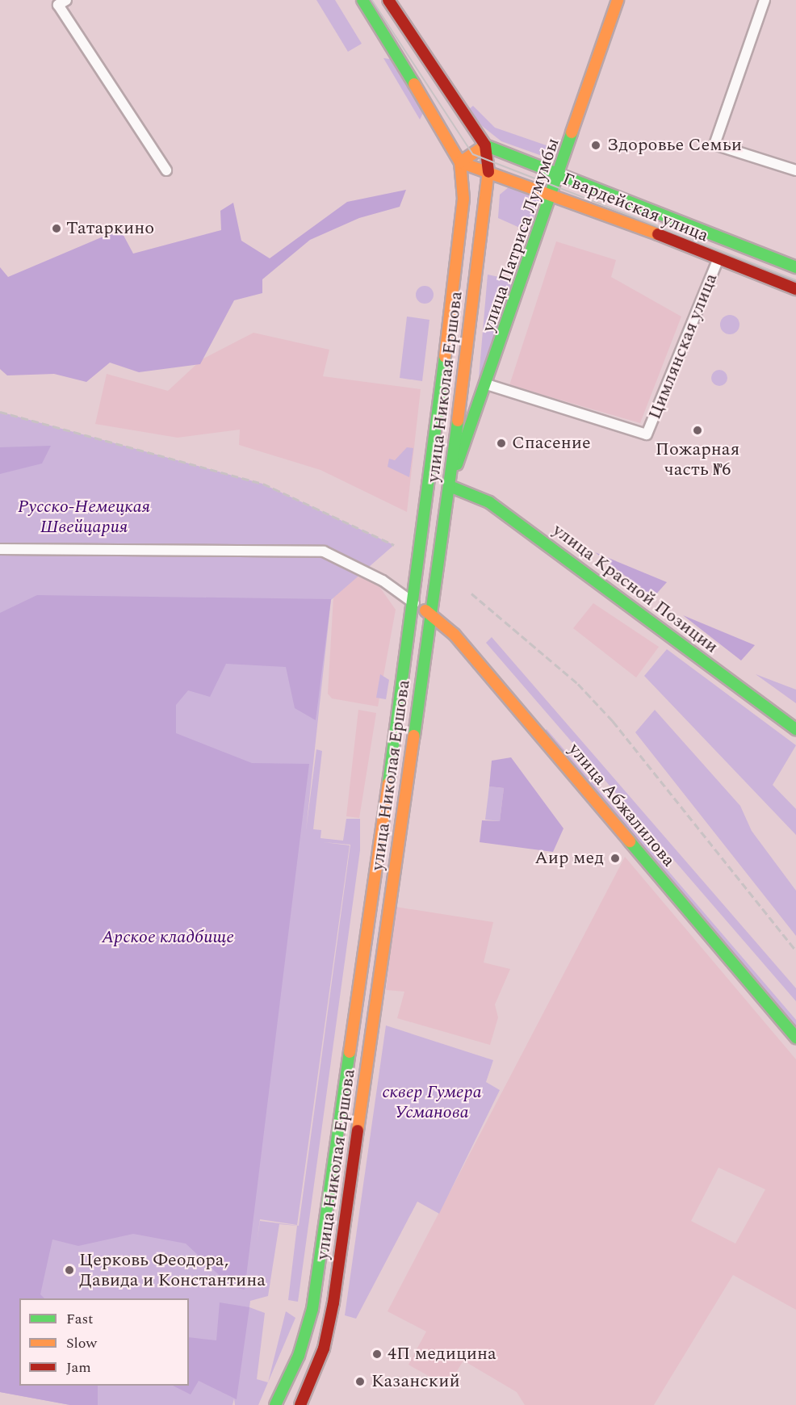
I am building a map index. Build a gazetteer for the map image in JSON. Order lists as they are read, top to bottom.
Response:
{
  "streets": {
    "main road": [
      "Гвардейская улица",
      "улица Патриса Лумумбы",
      "улица Николая Ершова",
      "улица Красной Позиции",
      "улица Абжалилова"
    ],
    "street": ["Цимлянская улица"]
  },
  "crossings": [
    ["Гвардейская улица", "улица Патриса Лумумбы"],
    ["Гвардейская улица", "Цимлянская улица"],
    ["Гвардейская улица", "улица Николая Ершова"],
    ["улица Патриса Лумумбы", "Цимлянская улица"],
    ["улица Патриса Лумумбы", "улица Николая Ершова"],
    ["улица Патриса Лумумбы", "улица Красной Позиции"],
    ["улица Николая Ершова", "улица Красной Позиции"],
    ["улица Николая Ершова", "улица Абжалилова"]
  ],
  "parks": ["Русско-Немецкая Швейцария", "Арское кладбище", "сквер Гумера Усманова"],
  "places": [
    "Здоровье Семьи",
    "Татаркино",
    "Пожарная часть №6",
    "Спасение",
    "Аир мед",
    "Церковь Феодора, Давида и Константина",
    "4П медицина",
    "Казанский"
  ],
  "legend": ["Fast", "Slow", "Jam"]
}
